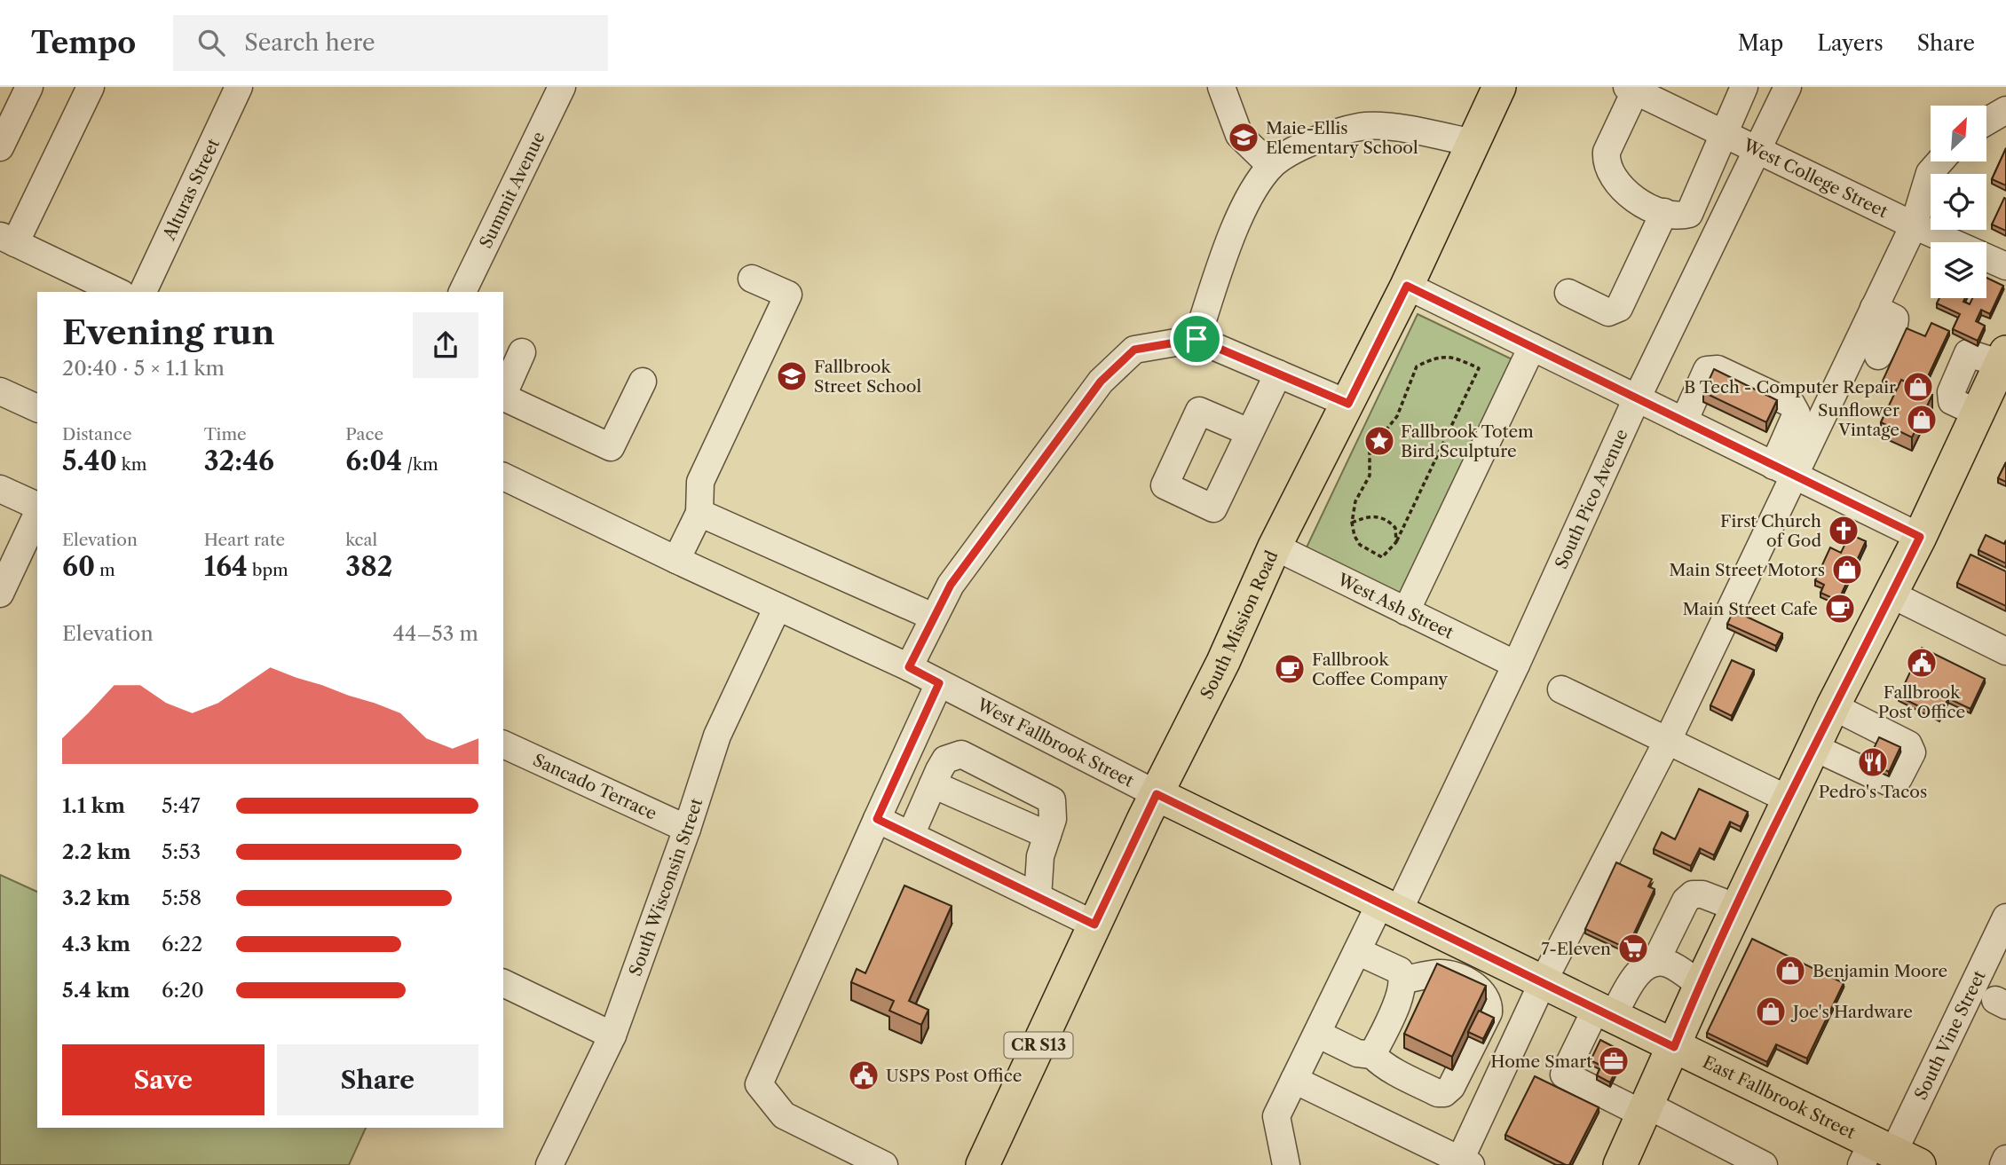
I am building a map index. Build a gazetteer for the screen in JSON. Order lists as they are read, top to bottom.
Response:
{
  "streets": {
    "main road": [
      "South Mission Road",
      "West Fallbrook Street",
      "CR S13",
      "East Fallbrook Street"
    ],
    "street": [
      "West College Street",
      "Alturas Street",
      "Summit Avenue",
      "South Pico Avenue",
      "West Ash Street",
      "Sancado Terrace",
      "South Wisconsin Street",
      "South Vine Street"
    ]
  },
  "crossings": [
    ["West College Street", "South Pico Avenue"],
    ["South Pico Avenue", "West Ash Street"],
    ["South Pico Avenue", "West Fallbrook Street"],
    ["West Ash Street", "South Mission Road"],
    ["South Mission Road", "West Fallbrook Street"],
    ["West Fallbrook Street", "South Wisconsin Street"],
    ["West Fallbrook Street", "East Fallbrook Street"],
    ["Sancado Terrace", "South Wisconsin Street"],
    ["South Vine Street", "East Fallbrook Street"]
  ],
  "places": {
    "school or university": ["Maie-Ellis Elementary School", "Fallbrook Street School"],
    "shop": [
      "B Tech - Computer Repair",
      "Sunflower Vintage",
      "Main Street Motors",
      "Benjamin Moore",
      "Joe's Hardware"
    ],
    "place": ["Fallbrook Totem Bird Sculpture"],
    "church": ["First Church of God"],
    "cafe": ["Main Street Cafe", "Fallbrook Coffee Company"],
    "public building": ["Fallbrook Post Office", "USPS Post Office"],
    "restaurant": ["Pedro's Tacos"],
    "supermarket": ["7-Eleven"],
    "office": ["Home Smart"]
  },
  "north": "top right",
  "page": {
    "header": "Tempo",
    "search": "Search here",
    "nav": ["Map", "Layers", "Share"],
    "heading": ["Evening run", "20:40 · 5 × 1.1 km"],
    "stats": [
      ["Distance", "5.40 km"],
      ["Time", "32:46"],
      ["Pace", "6:04 /km"],
      ["Elevation", "60 m"],
      ["Heart rate", "164 bpm"],
      ["kcal", "382"]
    ],
    "chart": ["Elevation", "44–53 m"],
    "list": [
      {
        "name": "1.1 km",
        "note": "5:47"
      },
      {
        "name": "2.2 km",
        "note": "5:53"
      },
      {
        "name": "3.2 km",
        "note": "5:58"
      },
      {
        "name": "4.3 km",
        "note": "6:22"
      },
      {
        "name": "5.4 km",
        "note": "6:20"
      }
    ],
    "buttons": ["Save", "Share"]
  }
}
